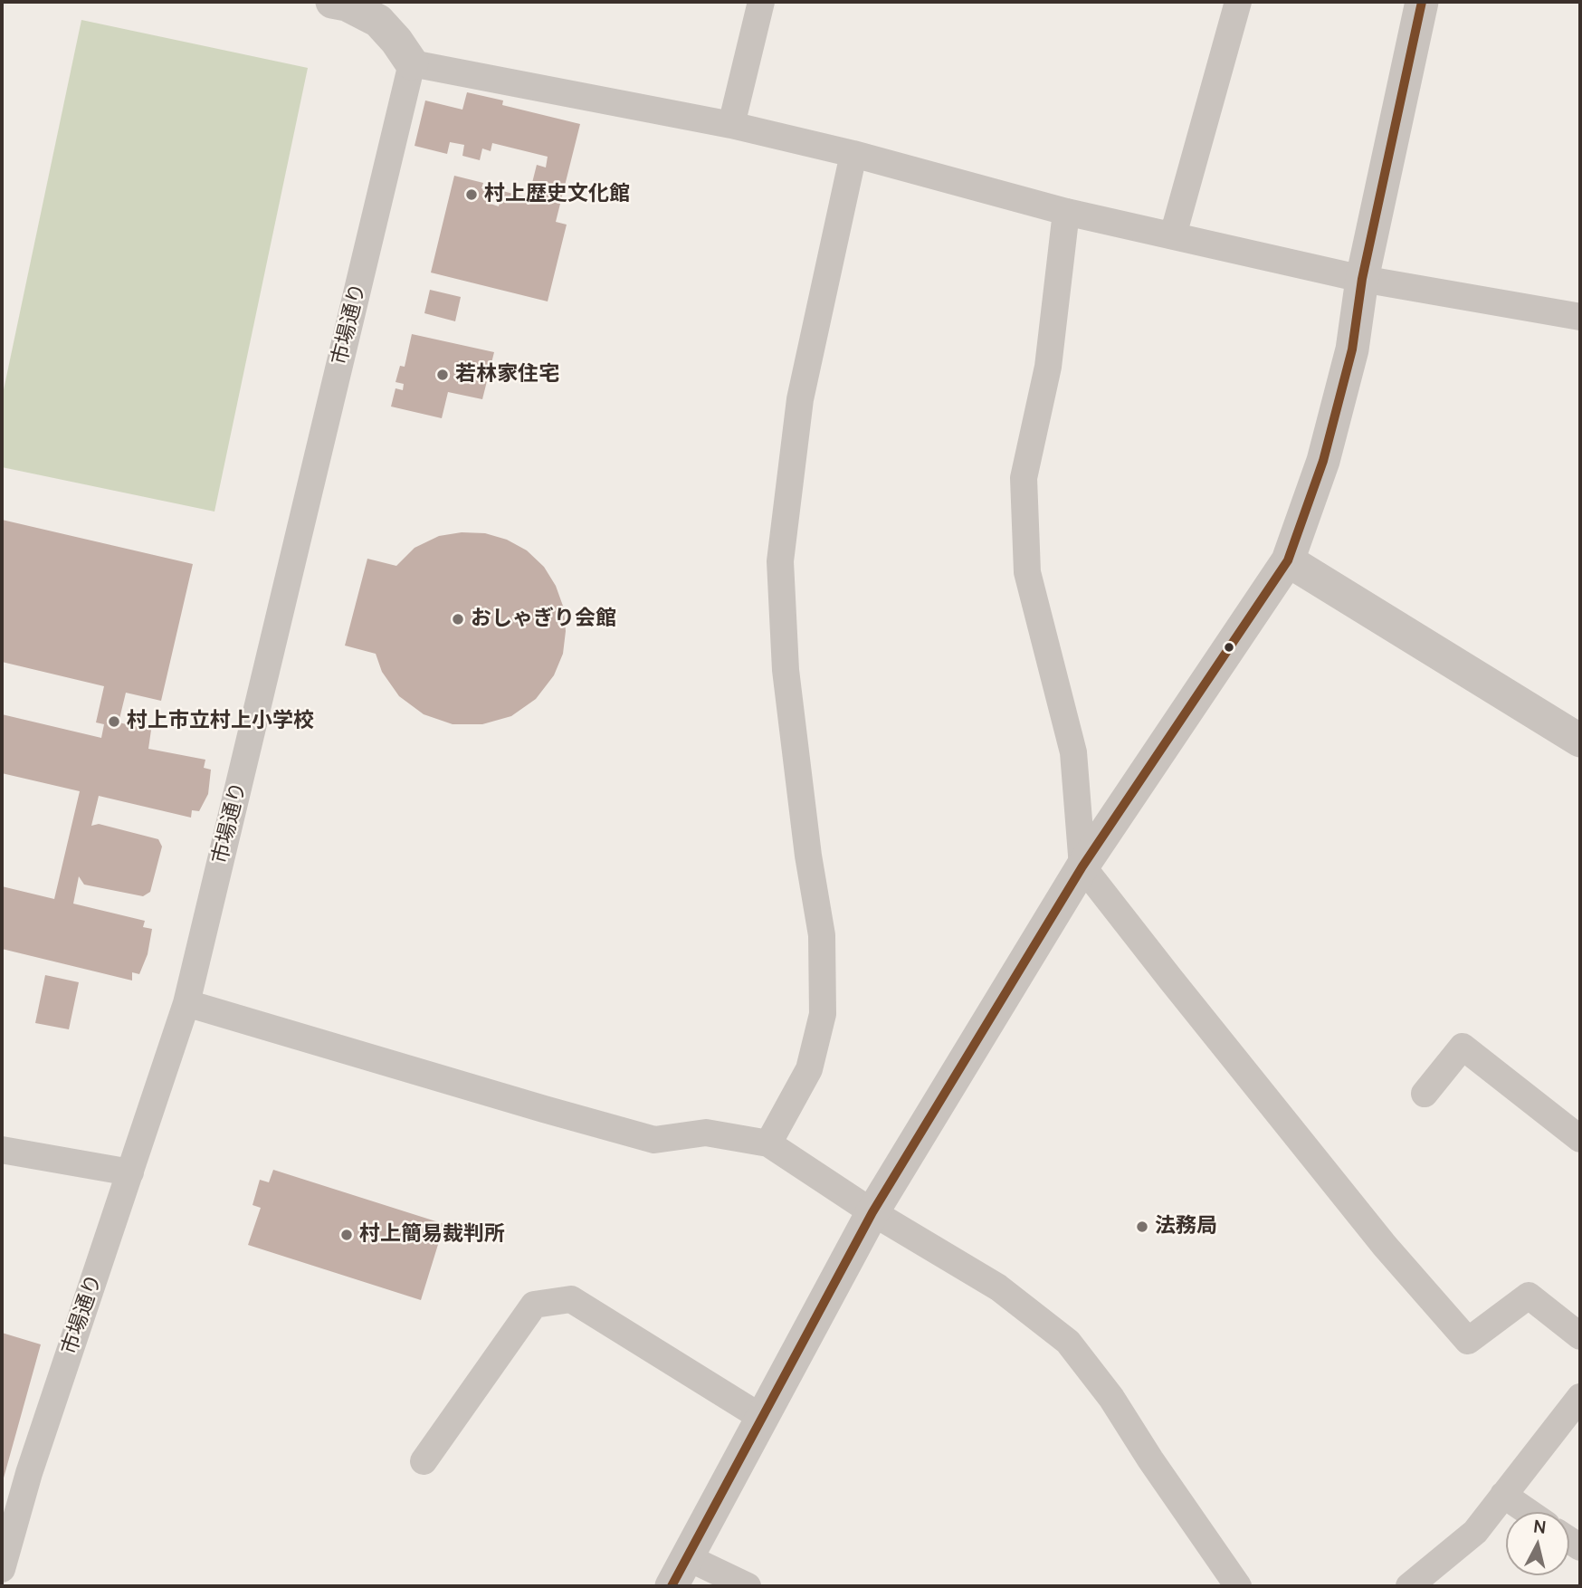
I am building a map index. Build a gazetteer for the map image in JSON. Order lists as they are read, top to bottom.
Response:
{
  "streets": {
    "street": ["市場通り"]
  },
  "places": [
    "村上歴史文化館",
    "若林家住宅",
    "おしゃぎり会館",
    "村上市立村上小学校",
    "法務局",
    "村上簡易裁判所"
  ],
  "north": "top"
}
